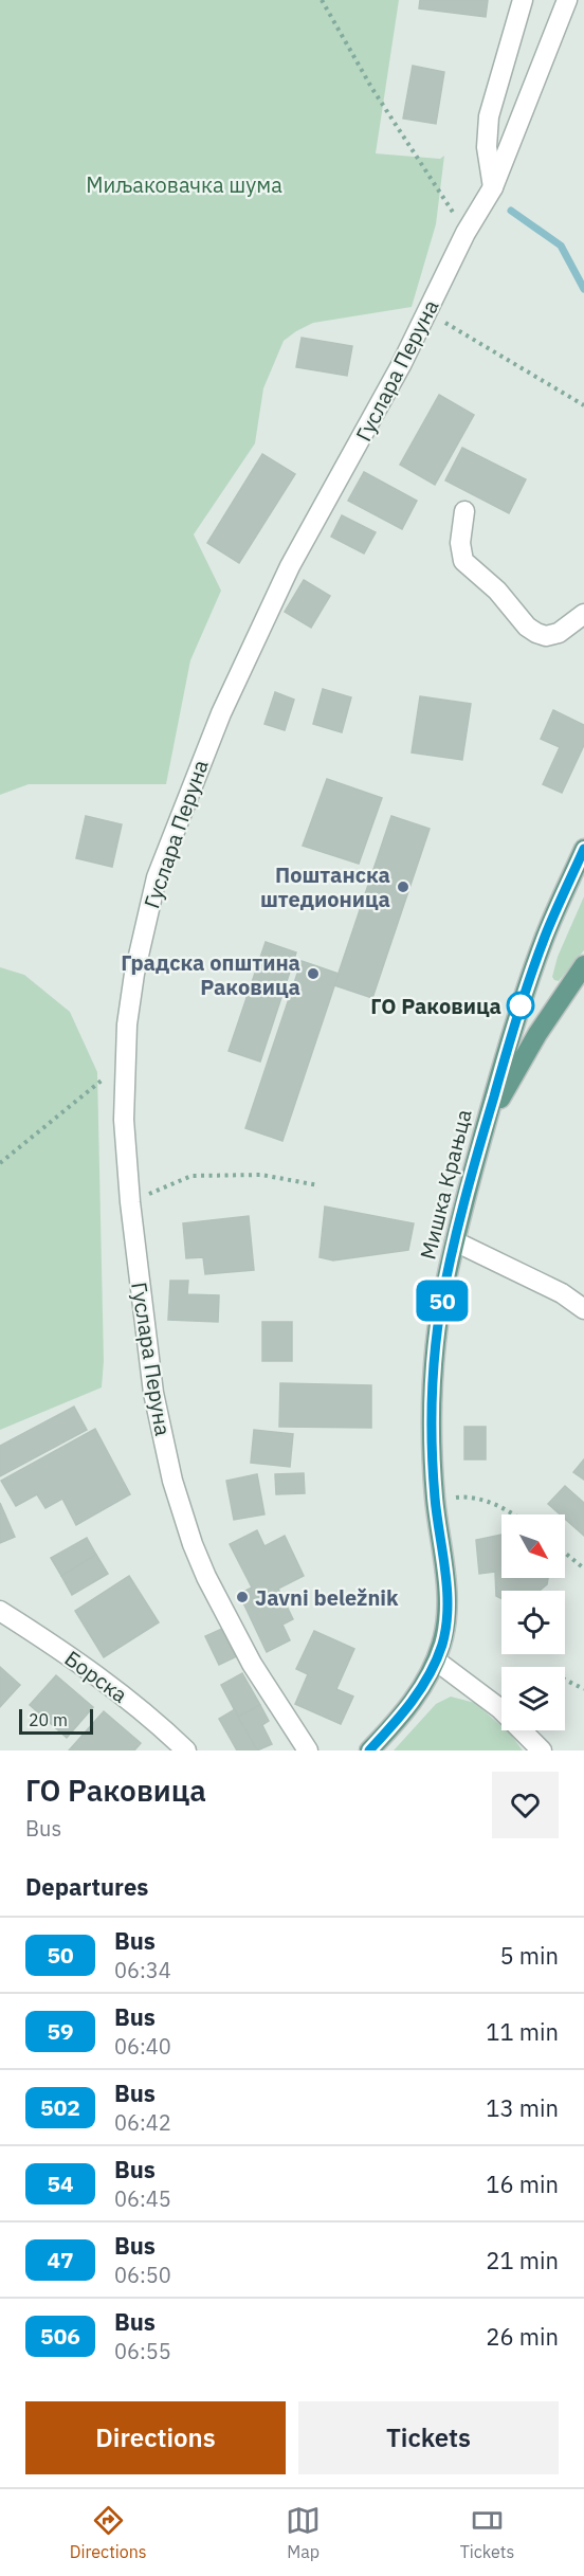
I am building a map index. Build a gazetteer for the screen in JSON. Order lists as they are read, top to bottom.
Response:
{
  "streets": {
    "main road": ["Мишка Крањца"],
    "street": ["Гуслара Перуна", "Борска"]
  },
  "parks": ["Миљаковачка шума"],
  "places": [
    "Поштанска штедионица",
    "Градска општина Раковица",
    "ГО Раковица",
    "Javni beležnik"
  ],
  "lines": ["bus line 50"],
  "scale_bar": "20 m",
  "north": "bottom right",
  "page": {
    "on_map": "50",
    "scale": "20 m",
    "heading": [
      ["ГО Раковица", "Bus"],
      "Departures"
    ],
    "list": [
      {
        "mark": "50",
        "name": "Bus",
        "note": "06:34",
        "value": "5 min"
      },
      {
        "mark": "59",
        "name": "Bus",
        "note": "06:40",
        "value": "11 min"
      },
      {
        "mark": "502",
        "name": "Bus",
        "note": "06:42",
        "value": "13 min"
      },
      {
        "mark": "54",
        "name": "Bus",
        "note": "06:45",
        "value": "16 min"
      },
      {
        "mark": "47",
        "name": "Bus",
        "note": "06:50",
        "value": "21 min"
      },
      {
        "mark": "506",
        "name": "Bus",
        "note": "06:55",
        "value": "26 min"
      }
    ],
    "buttons": ["Directions", "Tickets"],
    "tabs": ["Directions", "Map", "Tickets"]
  }
}
